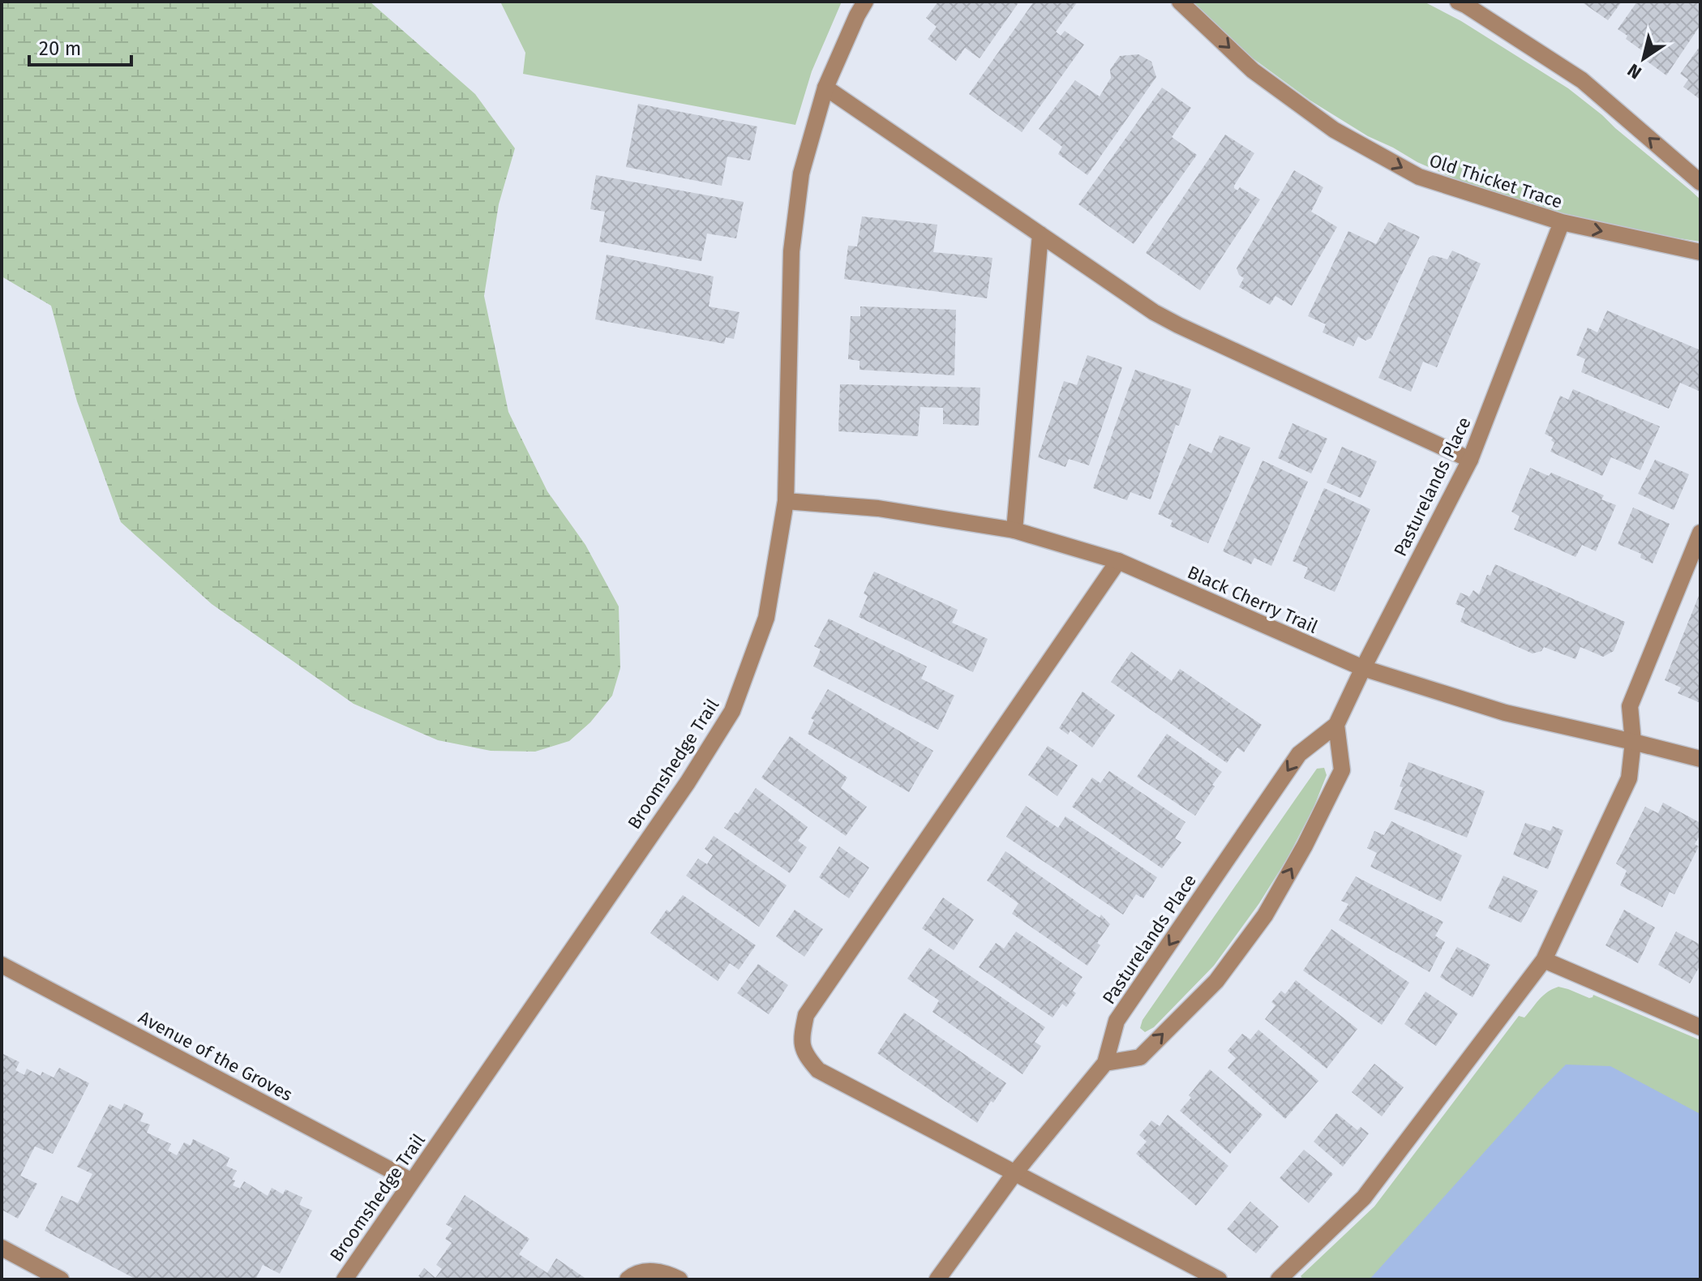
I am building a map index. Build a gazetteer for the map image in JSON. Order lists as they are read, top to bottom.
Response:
{
  "streets": {
    "street": [
      "Old Thicket Trace",
      "Pasturelands Place",
      "Black Cherry Trail",
      "Broomshedge Trail",
      "Avenue of the Groves"
    ]
  },
  "crossings": [
    ["Old Thicket Trace", "Pasturelands Place"],
    ["Pasturelands Place", "Black Cherry Trail"],
    ["Black Cherry Trail", "Broomshedge Trail"],
    ["Broomshedge Trail", "Avenue of the Groves"]
  ],
  "one_way": ["Old Thicket Trace"],
  "scale_bar": "20 m",
  "north": "bottom left"
}
